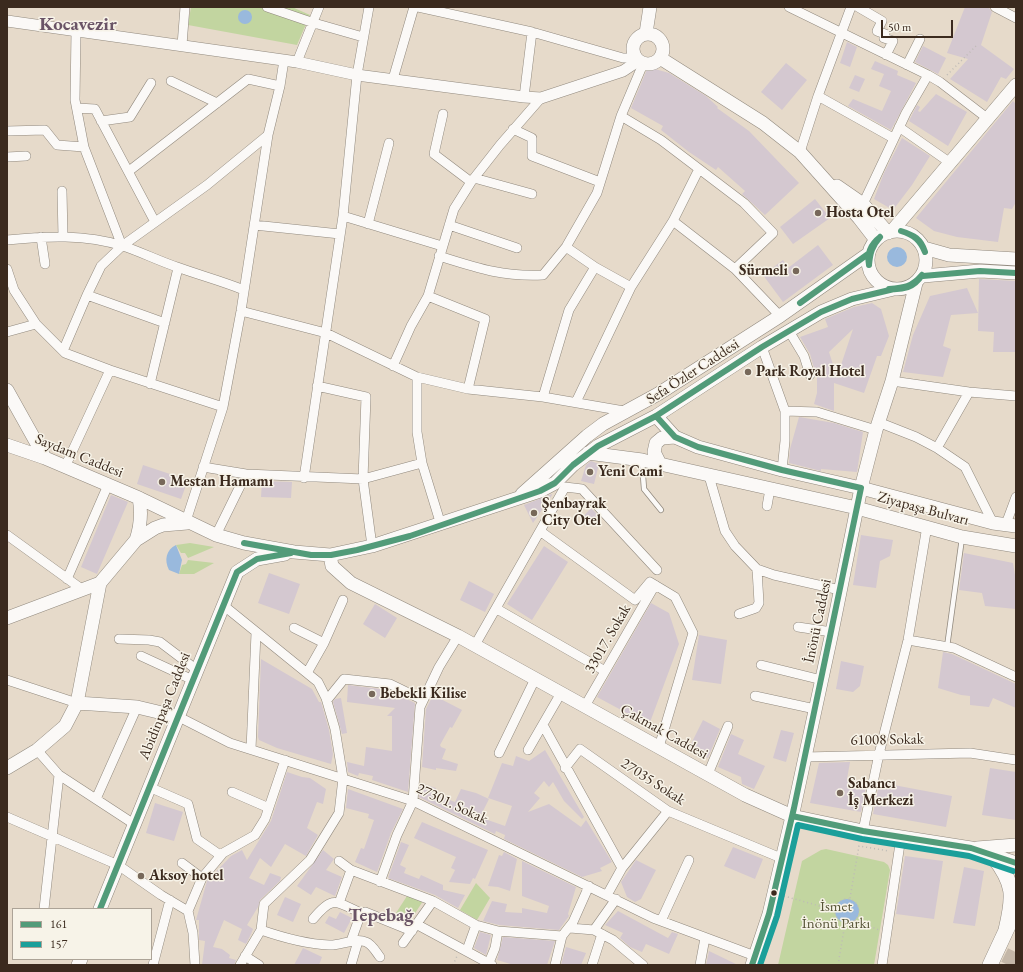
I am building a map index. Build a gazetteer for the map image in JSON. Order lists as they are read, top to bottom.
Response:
{
  "streets": {
    "main road": [
      "Sefa Özler Caddesi",
      "Saydam Caddesi",
      "Ziyapaşa Bulvarı",
      "İnönü Caddesi",
      "Abidinpaşa Caddesi",
      "Çakmak Caddesi"
    ],
    "street": [
      "33017. Sokak",
      "61008 Sokak",
      "27035 Sokak",
      "27301. Sokak"
    ]
  },
  "crossings": [
    ["Sefa Özler Caddesi", "Saydam Caddesi"],
    ["Sefa Özler Caddesi", "Ziyapaşa Bulvarı"],
    ["Sefa Özler Caddesi", "İnönü Caddesi"],
    ["Sefa Özler Caddesi", "Abidinpaşa Caddesi"],
    ["Sefa Özler Caddesi", "Çakmak Caddesi"],
    ["Saydam Caddesi", "Abidinpaşa Caddesi"],
    ["Ziyapaşa Bulvarı", "İnönü Caddesi"],
    ["İnönü Caddesi", "Çakmak Caddesi"],
    ["İnönü Caddesi", "61008 Sokak"],
    ["İnönü Caddesi", "27035 Sokak"],
    ["İnönü Caddesi", "27301. Sokak"],
    ["33017. Sokak", "Çakmak Caddesi"],
    ["Abidinpaşa Caddesi", "27301. Sokak"]
  ],
  "districts": ["Kocavezir", "Tepebağ"],
  "parks": ["İsmet İnönü Parkı"],
  "places": [
    "Hosta Otel",
    "Sürmeli",
    "Park Royal Hotel",
    "Yeni Cami",
    "Mestan Hamamı",
    "Şenbayrak City Otel",
    "Bebekli Kilise",
    "Sabancı İş Merkezi",
    "Aksoy hotel"
  ],
  "lines": ["transit line 161", "transit line 157"],
  "legend": ["161", "157"],
  "scale_bar": "50 m"
}
